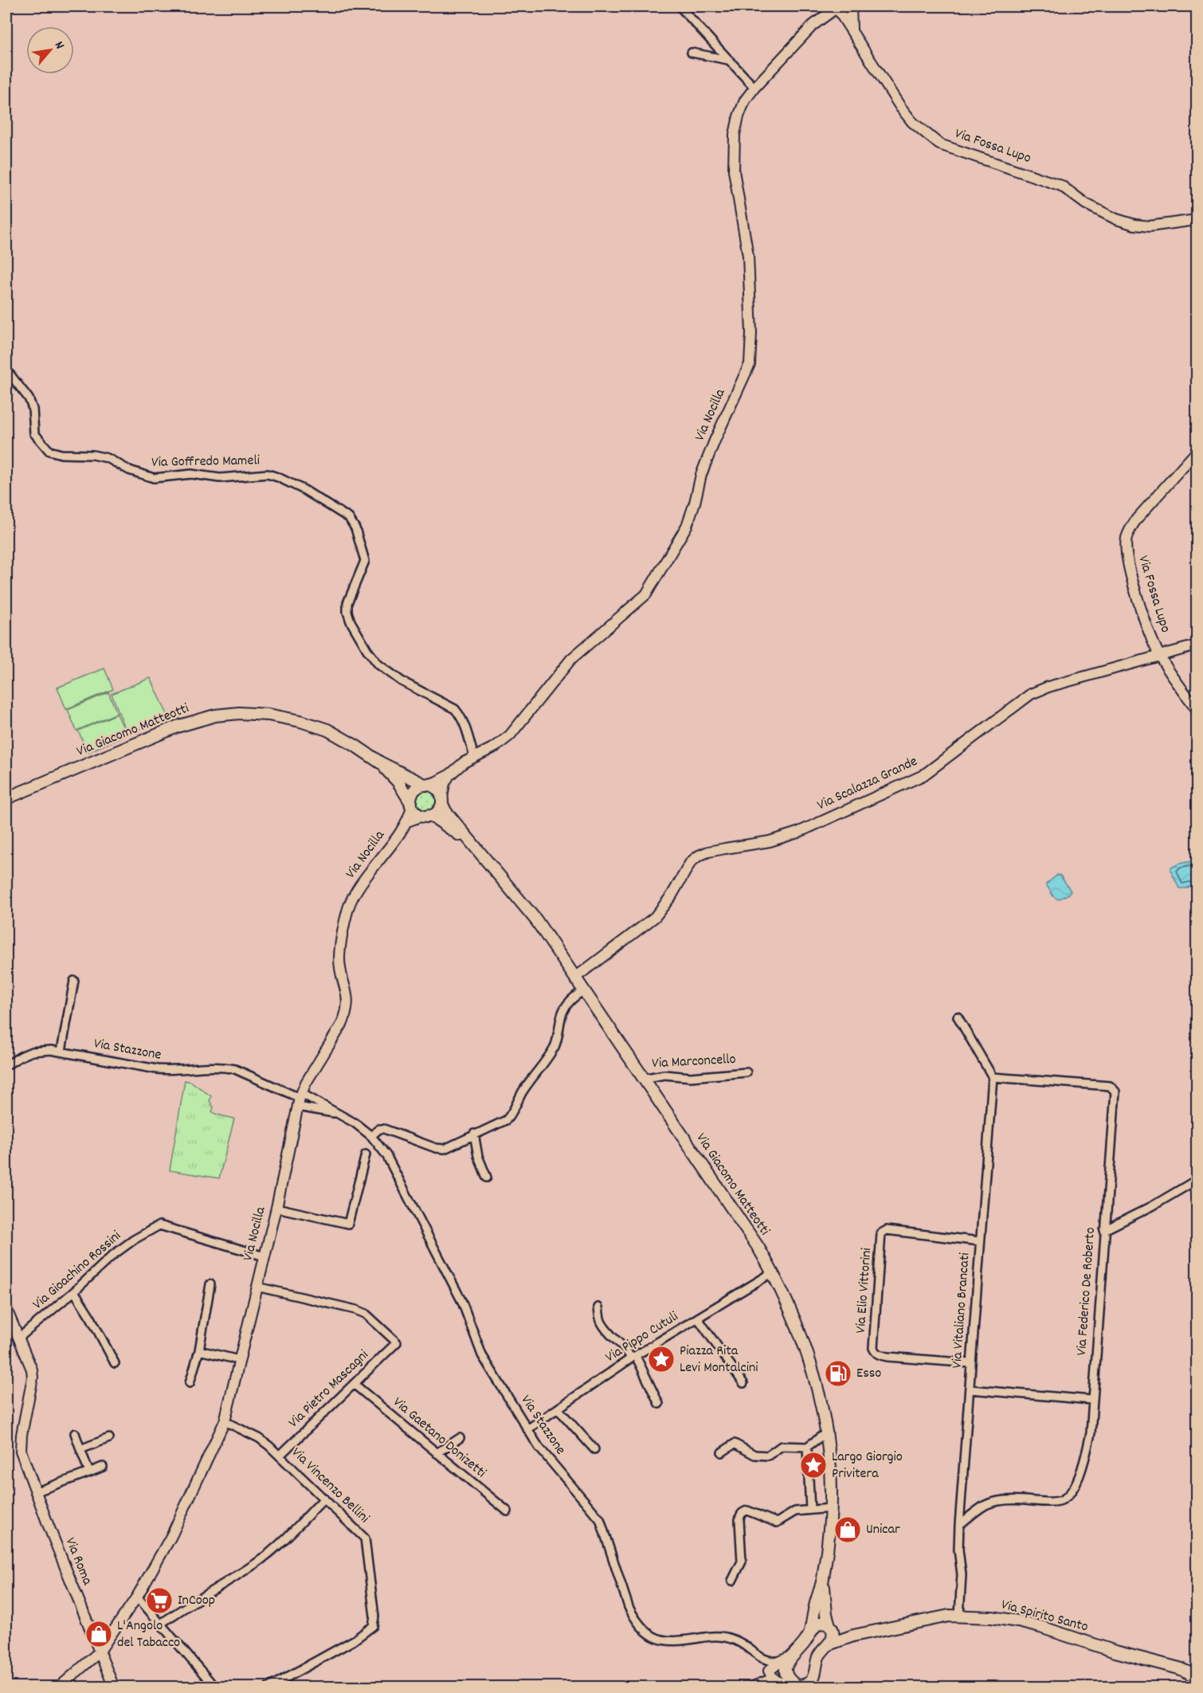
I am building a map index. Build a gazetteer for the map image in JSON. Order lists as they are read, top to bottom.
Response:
{
  "streets": {
    "main road": ["Via Giacomo Matteotti", "Via Spirito Santo"],
    "street": [
      "Via Fossa Lupo",
      "Via Nocilla",
      "Via Goffredo Mameli",
      "Via Scalazza Grande",
      "Via Stazzone",
      "Via Marconcello",
      "Via Gioachino Rossini",
      "Via Elio Vittorini",
      "Via Federico De Roberto",
      "Via Vitaliano Brancati",
      "Via Pippo Cutuli",
      "Via Pietro Mascagni",
      "Via Gaetano Donizetti",
      "Via Vincenzo Bellini",
      "Via Roma"
    ]
  },
  "crossings": [
    ["Via Fossa Lupo", "Via Nocilla"],
    ["Via Fossa Lupo", "Via Scalazza Grande"],
    ["Via Nocilla", "Via Goffredo Mameli"],
    ["Via Nocilla", "Via Stazzone"],
    ["Via Nocilla", "Via Gioachino Rossini"],
    ["Via Nocilla", "Via Pietro Mascagni"],
    ["Via Nocilla", "Via Vincenzo Bellini"],
    ["Via Nocilla", "Via Roma"],
    ["Via Giacomo Matteotti", "Via Scalazza Grande"],
    ["Via Giacomo Matteotti", "Via Marconcello"],
    ["Via Giacomo Matteotti", "Via Pippo Cutuli"],
    ["Via Stazzone", "Via Pippo Cutuli"],
    ["Via Gioachino Rossini", "Via Roma"],
    ["Via Elio Vittorini", "Via Vitaliano Brancati"],
    ["Via Federico De Roberto", "Via Vitaliano Brancati"],
    ["Via Vitaliano Brancati", "Via Spirito Santo"],
    ["Via Pietro Mascagni", "Via Gaetano Donizetti"],
    ["Via Pietro Mascagni", "Via Vincenzo Bellini"]
  ],
  "places": {
    "place": ["Piazza Rita Levi Montalcini", "Largo Giorgio Privitera"],
    "fuel station": ["Esso"],
    "shop": ["Unicar", "L'Angolo del Tabacco"],
    "supermarket": ["InCoop"]
  },
  "north": "top right"
}
